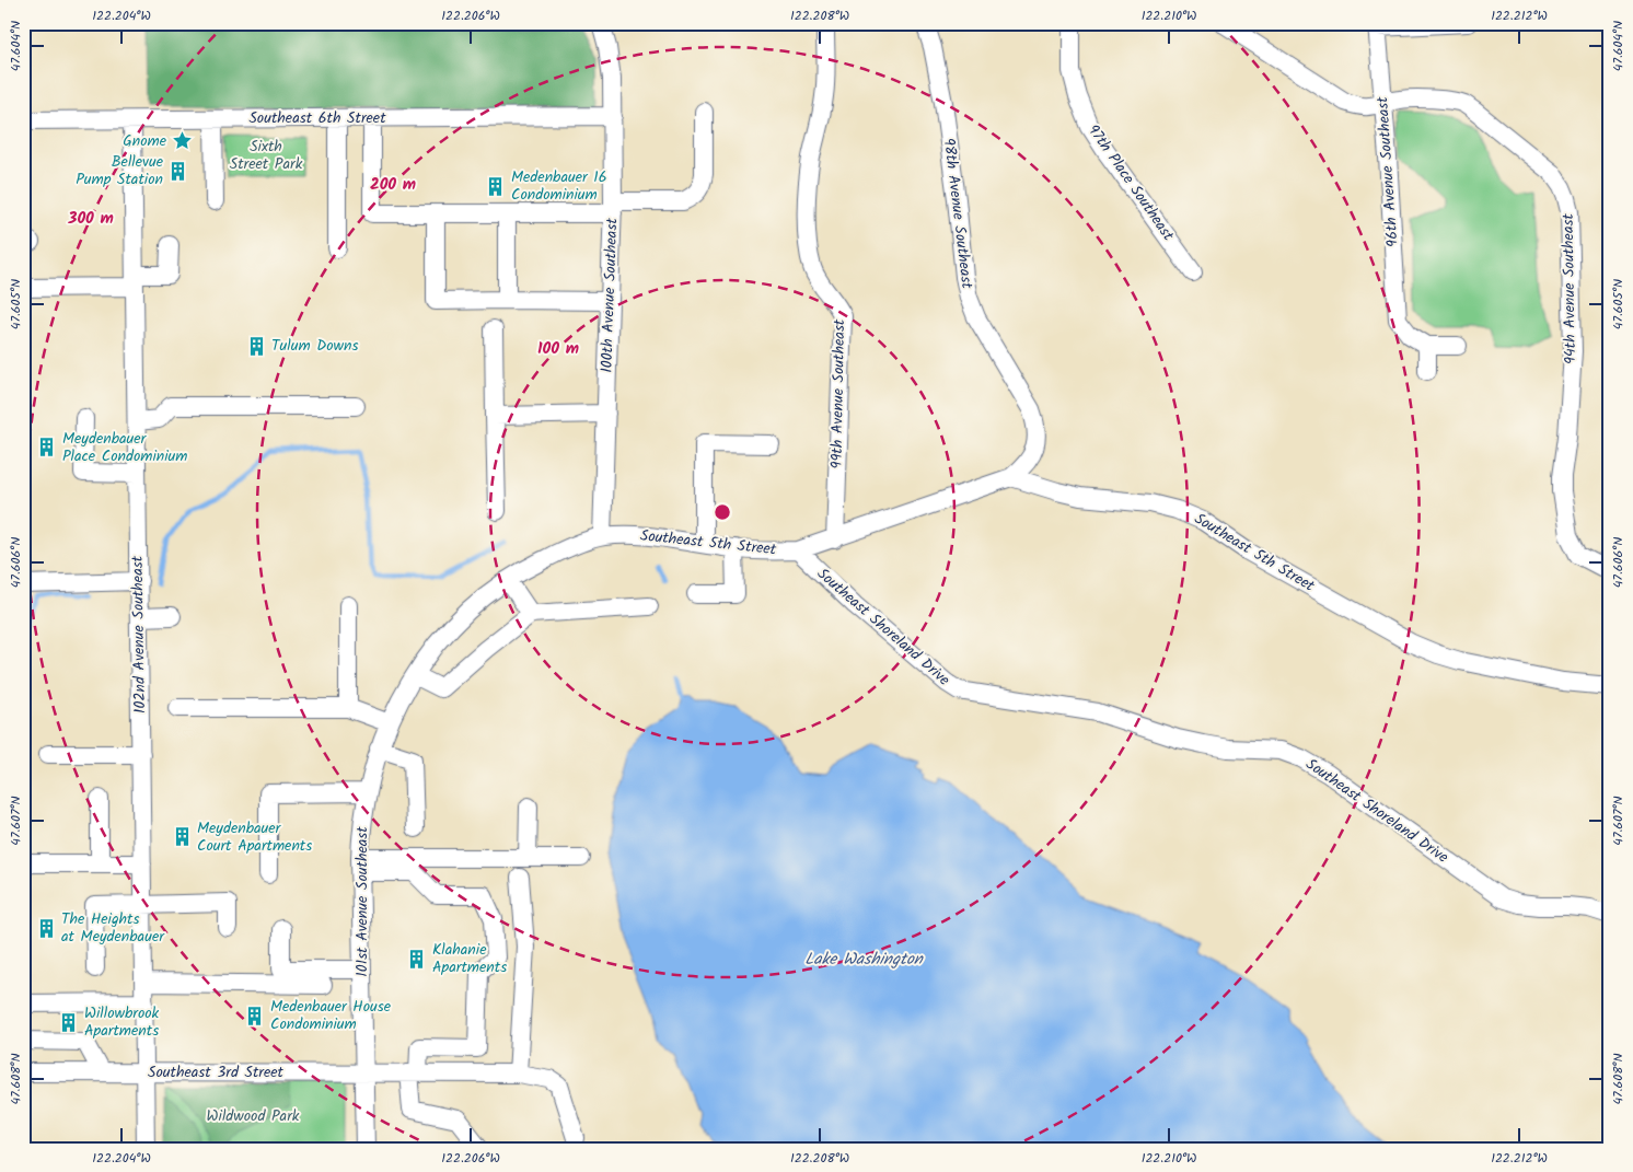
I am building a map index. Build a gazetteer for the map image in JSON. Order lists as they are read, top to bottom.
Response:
{
  "streets": {
    "street": [
      "Southeast 6th Street",
      "96th Avenue Southeast",
      "97th Place Southeast",
      "98th Avenue Southeast",
      "94th Avenue Southeast",
      "100th Avenue Southeast",
      "99th Avenue Southeast",
      "Southeast 5th Street",
      "Southeast Shoreland Drive",
      "102nd Avenue Southeast",
      "101st Avenue Southeast",
      "Southeast 3rd Street"
    ]
  },
  "crossings": [
    ["Southeast 6th Street", "100th Avenue Southeast"],
    ["Southeast 6th Street", "102nd Avenue Southeast"],
    ["96th Avenue Southeast", "94th Avenue Southeast"],
    ["98th Avenue Southeast", "Southeast 5th Street"],
    ["100th Avenue Southeast", "Southeast 5th Street"],
    ["100th Avenue Southeast", "101st Avenue Southeast"],
    ["99th Avenue Southeast", "Southeast 5th Street"],
    ["Southeast 5th Street", "Southeast Shoreland Drive"],
    ["Southeast 5th Street", "101st Avenue Southeast"],
    ["102nd Avenue Southeast", "Southeast 3rd Street"],
    ["101st Avenue Southeast", "Southeast 3rd Street"]
  ],
  "water": ["Lake Washington"],
  "parks": ["Sixth Street Park", "Wildwood Park"],
  "places": {
    "place": ["Gnome"],
    "building": [
      "Bellevue Pump Station",
      "Medenbauer 16 Condominium",
      "Tulum Downs",
      "Meydenbauer Place Condominium",
      "Meydenbauer Court Apartments",
      "The Heights at Meydenbauer",
      "Klahanie Apartments",
      "Medenbauer House Condominium",
      "Willowbrook Apartments"
    ]
  },
  "coordinates": [
    "122.204°W",
    "122.206°W",
    "122.208°W",
    "122.210°W",
    "122.212°W",
    "47.604°N",
    "47.605°N",
    "47.606°N",
    "47.607°N",
    "47.608°N"
  ],
  "rings": ["200 m", "300 m", "100 m"]
}
